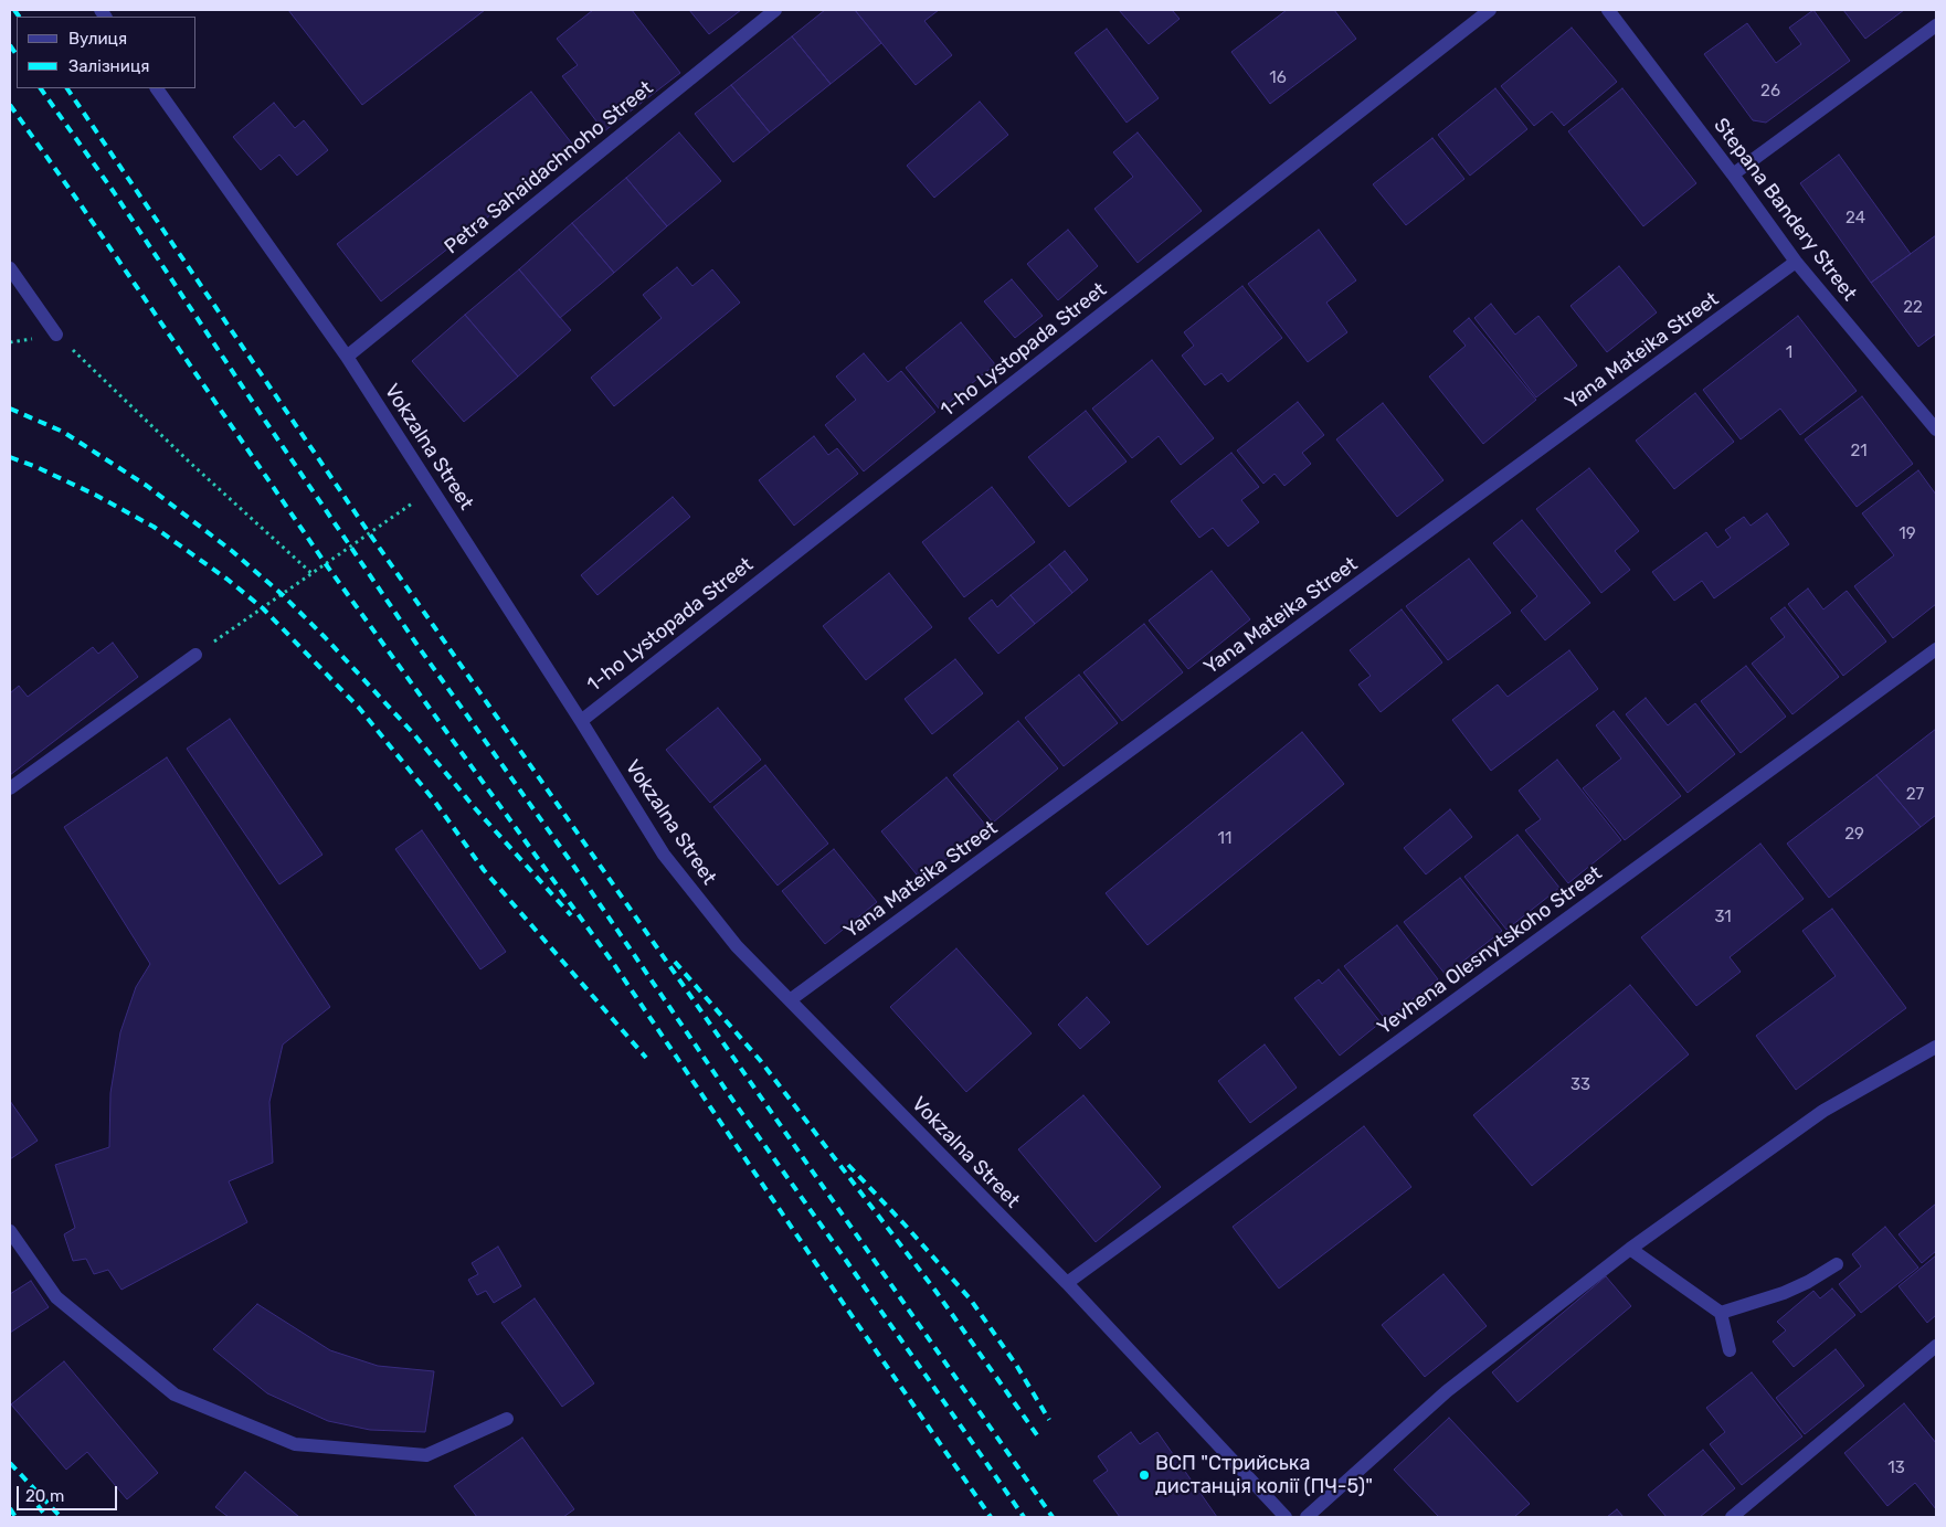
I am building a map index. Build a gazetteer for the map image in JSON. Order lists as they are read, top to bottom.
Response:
{
  "streets": {
    "street": [
      "Petra Sahaidachnoho Street",
      "Stepana Bandery Street",
      "1-ho Lystopada Street",
      "Yana Mateika Street",
      "Vokzalna Street",
      "Yevhena Olesnytskoho Street"
    ]
  },
  "crossings": [
    ["Petra Sahaidachnoho Street", "Vokzalna Street"],
    ["Stepana Bandery Street", "Yana Mateika Street"],
    ["1-ho Lystopada Street", "Vokzalna Street"],
    ["Yana Mateika Street", "Vokzalna Street"],
    ["Vokzalna Street", "Yevhena Olesnytskoho Street"]
  ],
  "places": ["ВСП \"Стрийська дистанція колії (ПЧ-5)\""],
  "house_numbers": [
    "16",
    "26",
    "24",
    "22",
    "1",
    "21",
    "19",
    "27",
    "29",
    "11",
    "31",
    "33",
    "13"
  ],
  "legend": ["Вулиця", "Залізниця"],
  "scale_bar": "20 m"
}
